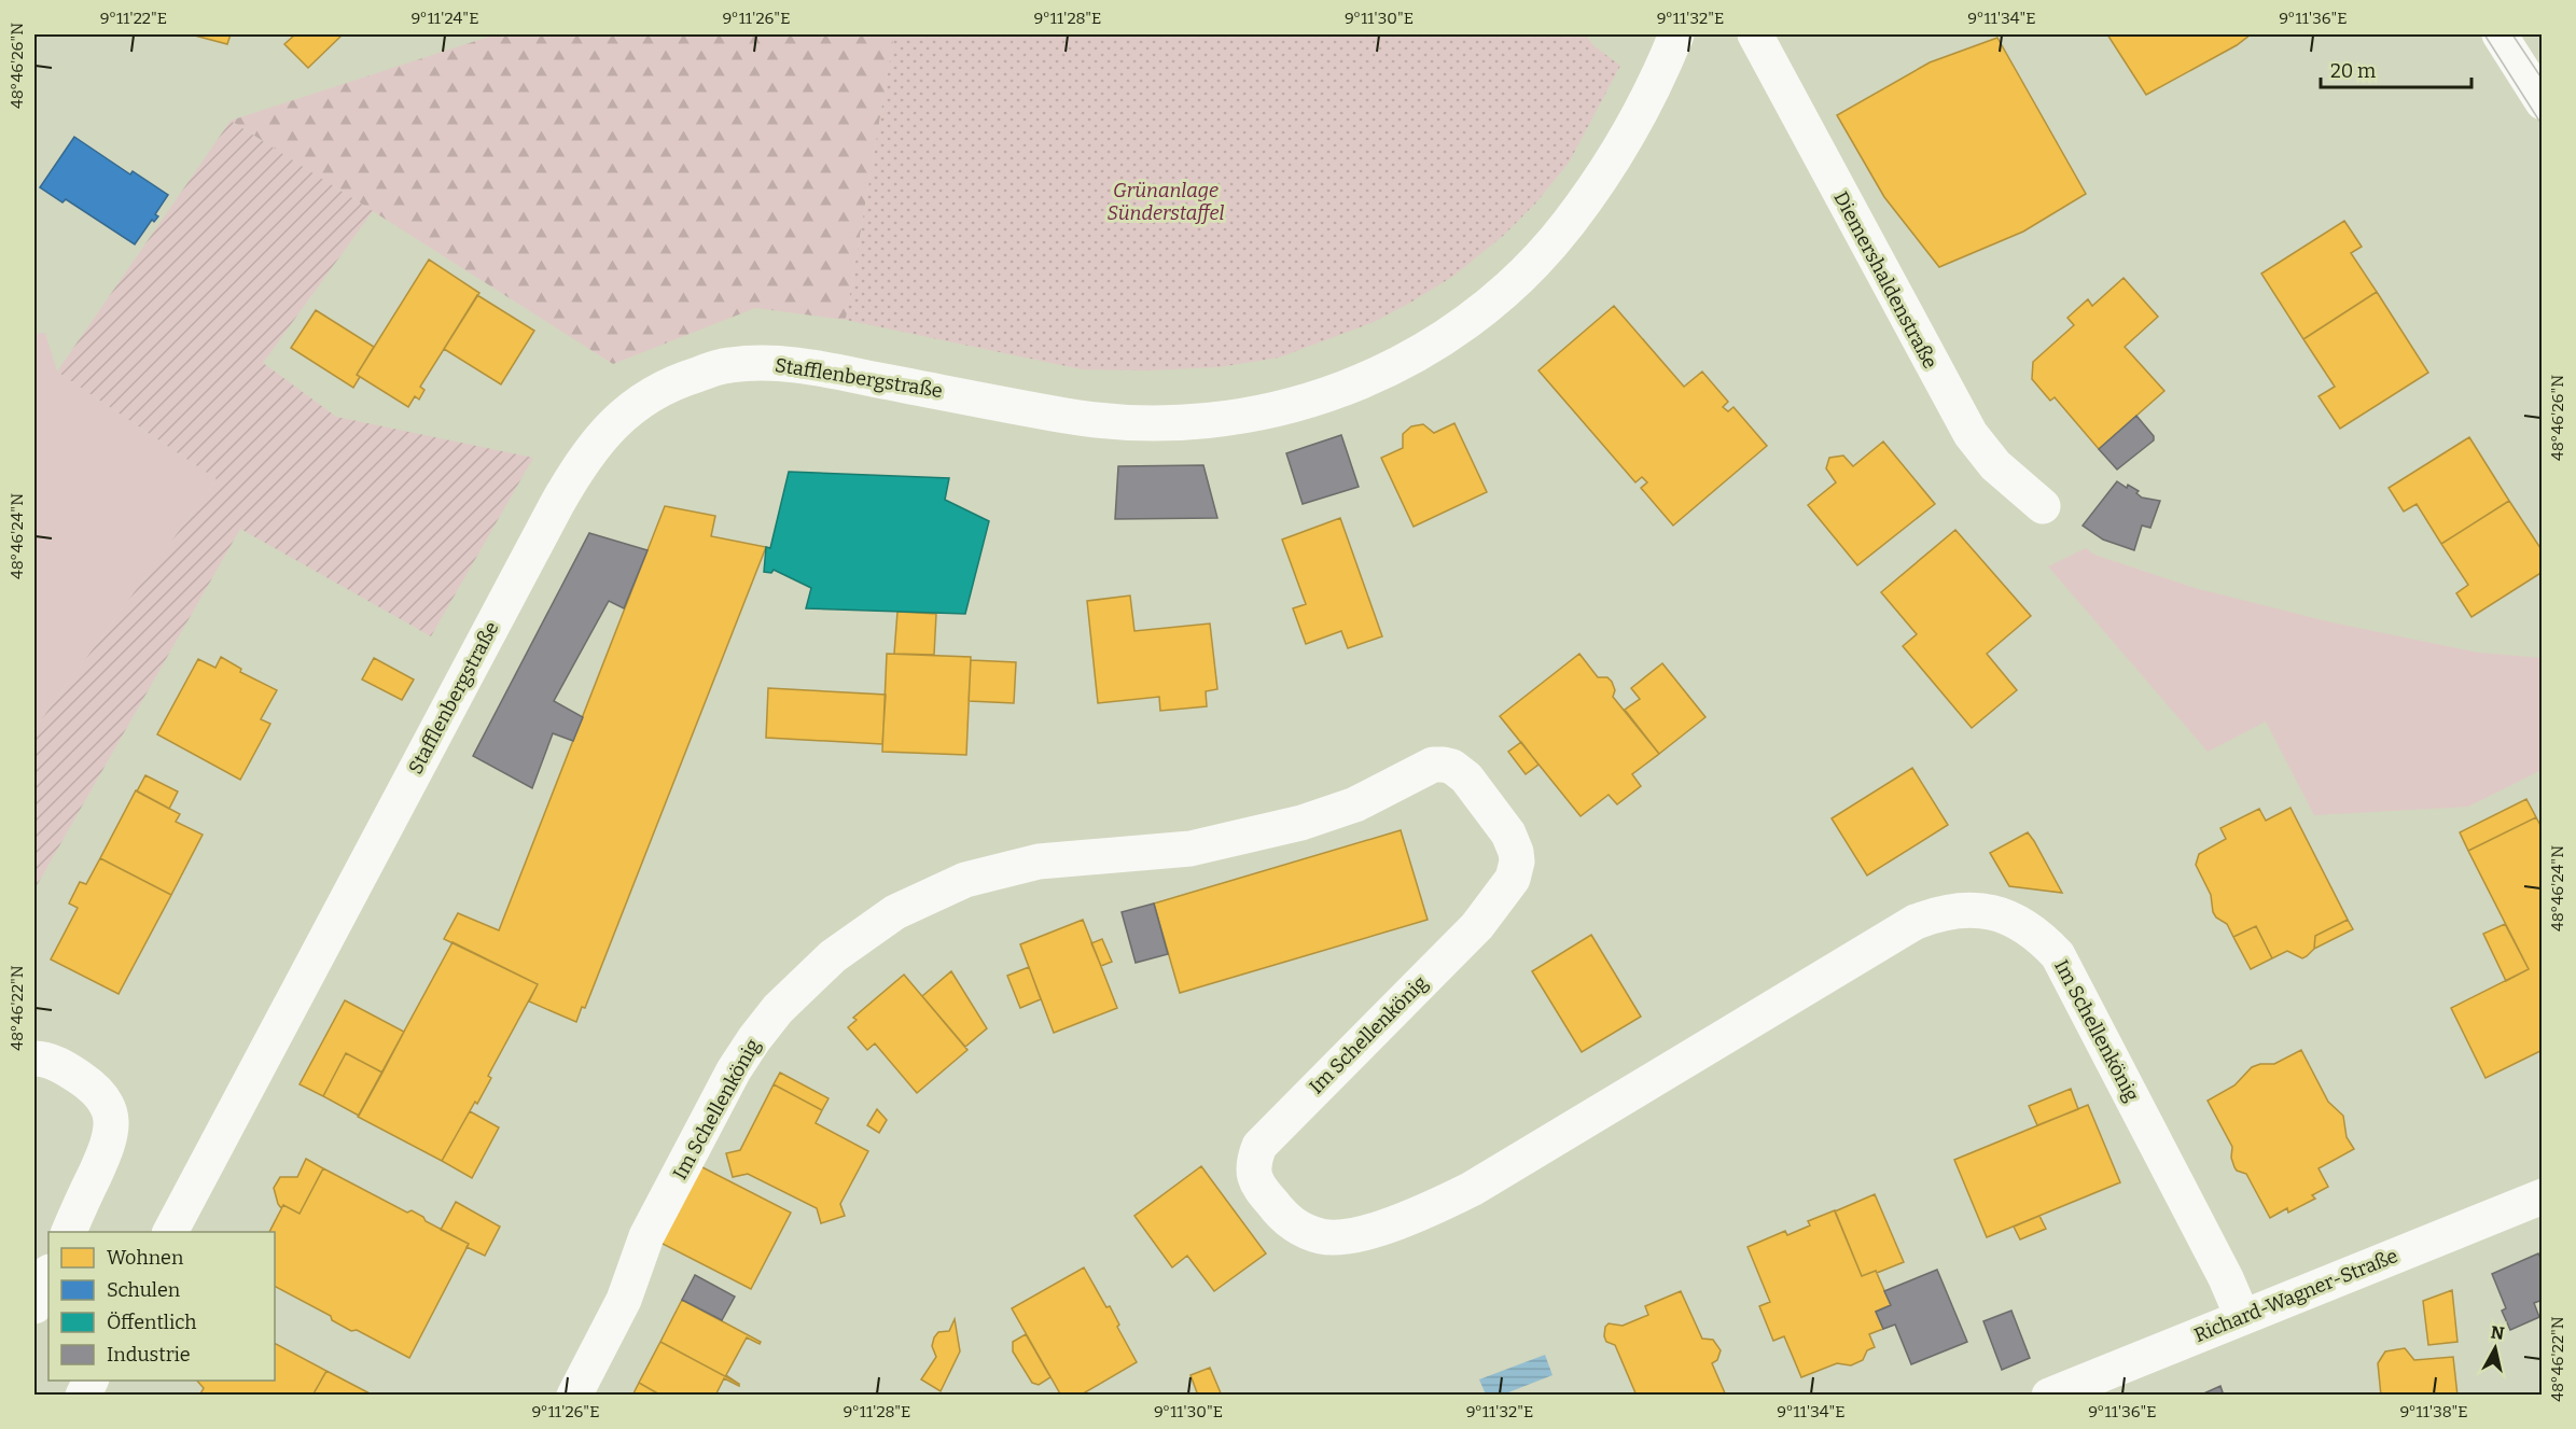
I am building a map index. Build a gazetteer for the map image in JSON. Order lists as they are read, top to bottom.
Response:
{
  "streets": {
    "street": [
      "Diemershaldenstraße",
      "Stafflenbergstraße",
      "Im Schellenkönig",
      "Richard-Wagner-Straße"
    ]
  },
  "crossings": [
    ["Im Schellenkönig", "Richard-Wagner-Straße"]
  ],
  "parks": ["Grünanlage Sünderstaffel"],
  "legend": [
    "Wohnen",
    "Schulen",
    "Öffentlich",
    "Industrie"
  ],
  "scale_bar": "20 m",
  "north": "top",
  "coordinates": [
    "9°11'22\"E",
    "9°11'24\"E",
    "9°11'26\"E",
    "9°11'28\"E",
    "9°11'30\"E",
    "9°11'32\"E",
    "9°11'34\"E",
    "9°11'36\"E",
    "48°46'26\"N",
    "48°46'24\"N",
    "48°46'22\"N",
    "9°11'38\"E"
  ]
}
